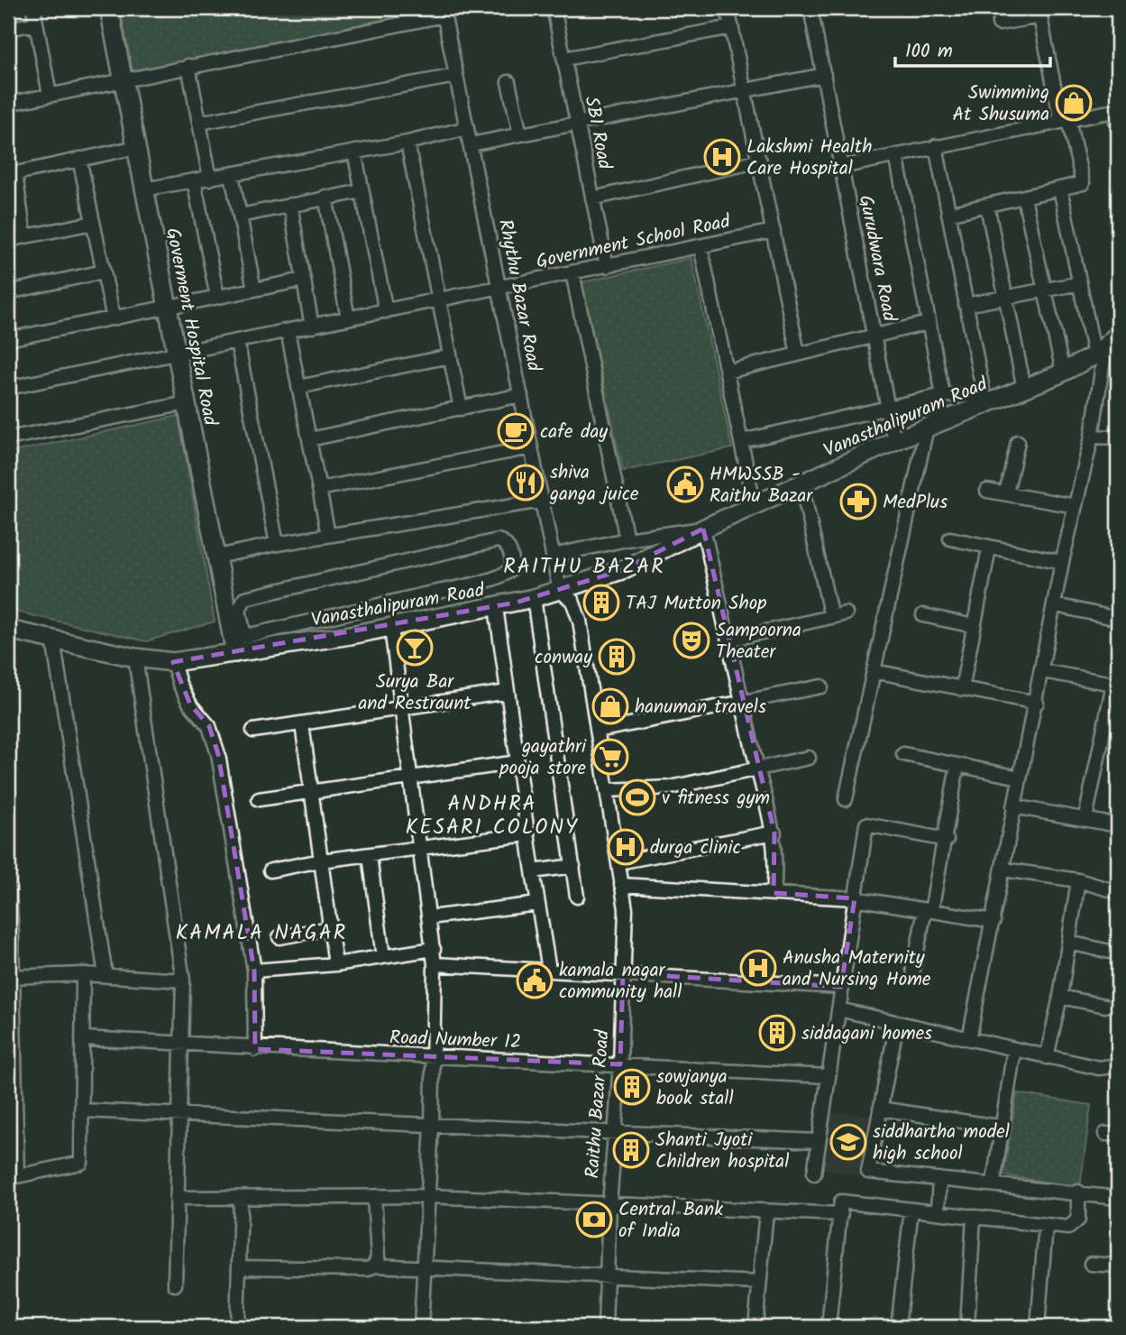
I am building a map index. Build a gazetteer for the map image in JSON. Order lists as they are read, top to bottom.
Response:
{
  "streets": {
    "street": [
      "SBI Road",
      "Government School Road",
      "Gurudwara Road",
      "Rhythu Bazar Road",
      "Goverment Hospital Road",
      "Vanasthalipuram Road",
      "Road Number 12",
      "Raithu Bazar Road"
    ]
  },
  "crossings": [
    ["SBI Road", "Government School Road"],
    ["Government School Road", "Rhythu Bazar Road"],
    ["Government School Road", "Goverment Hospital Road"],
    ["Gurudwara Road", "Vanasthalipuram Road"],
    ["Rhythu Bazar Road", "Vanasthalipuram Road"],
    ["Rhythu Bazar Road", "Raithu Bazar Road"],
    ["Goverment Hospital Road", "Vanasthalipuram Road"],
    ["Vanasthalipuram Road", "Raithu Bazar Road"],
    ["Road Number 12", "Raithu Bazar Road"]
  ],
  "districts": ["RAITHU BAZAR", "ANDHRA KESARI COLONY", "KAMALA NAGAR"],
  "places": {
    "shop": ["Swimming At Shusuma", "hanuman travels"],
    "hospital": ["Lakshmi Health Care Hospital", "durga clinic", "Anusha Maternity and Nursing Home"],
    "cafe": ["cafe day"],
    "restaurant": ["shiva ganga juice"],
    "public building": ["HMWSSB - Raithu Bazar", "kamala nagar community hall"],
    "pharmacy": ["MedPlus"],
    "building": [
      "TAJ Mutton Shop",
      "conway",
      "siddagani homes",
      "sowjanya book stall",
      "Shanti Jyoti Children hospital"
    ],
    "theatre": ["Sampoorna Theater"],
    "bar": ["Surya Bar and Restraunt"],
    "supermarket": ["gayathri pooja store"],
    "sports": ["v fitness gym"],
    "school or university": ["siddhartha model high school"],
    "bank": ["Central Bank of India"]
  },
  "scale_bar": "100 m"
}
